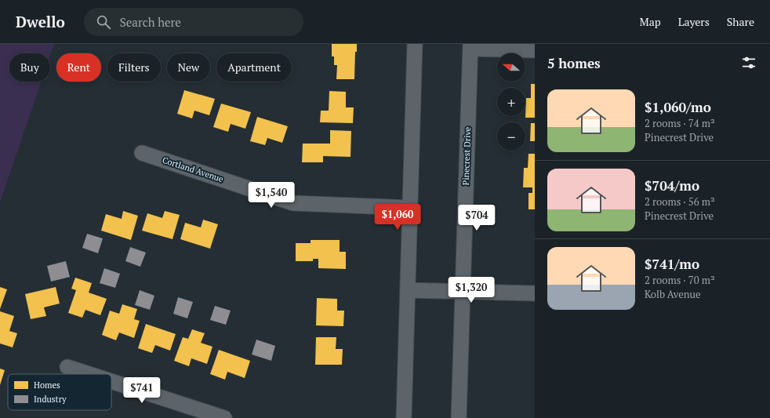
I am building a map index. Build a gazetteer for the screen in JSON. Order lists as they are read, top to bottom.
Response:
{
  "streets": {
    "street": ["Pinecrest Drive", "Cortland Avenue"]
  },
  "legend": ["Homes", "Industry"],
  "north": "left",
  "page": {
    "header": "Dwello",
    "search": "Search here",
    "nav": ["Map", "Layers", "Share"],
    "heading": "5 homes",
    "map_buttons": ["+", "−"],
    "chip": [
      "Buy",
      "Rent",
      "Filters",
      "New",
      "Apartment"
    ],
    "list": [
      {
        "name": "$1,060/mo",
        "note": "2 rooms · 74 m² · Pinecrest Drive"
      },
      {
        "name": "$704/mo",
        "note": "2 rooms · 56 m² · Pinecrest Drive"
      },
      {
        "name": "$741/mo",
        "note": "2 rooms · 70 m² · Kolb Avenue"
      }
    ],
    "price": [
      "$1,540",
      "$1,060",
      "$704",
      "$1,320",
      "$741"
    ]
  }
}
